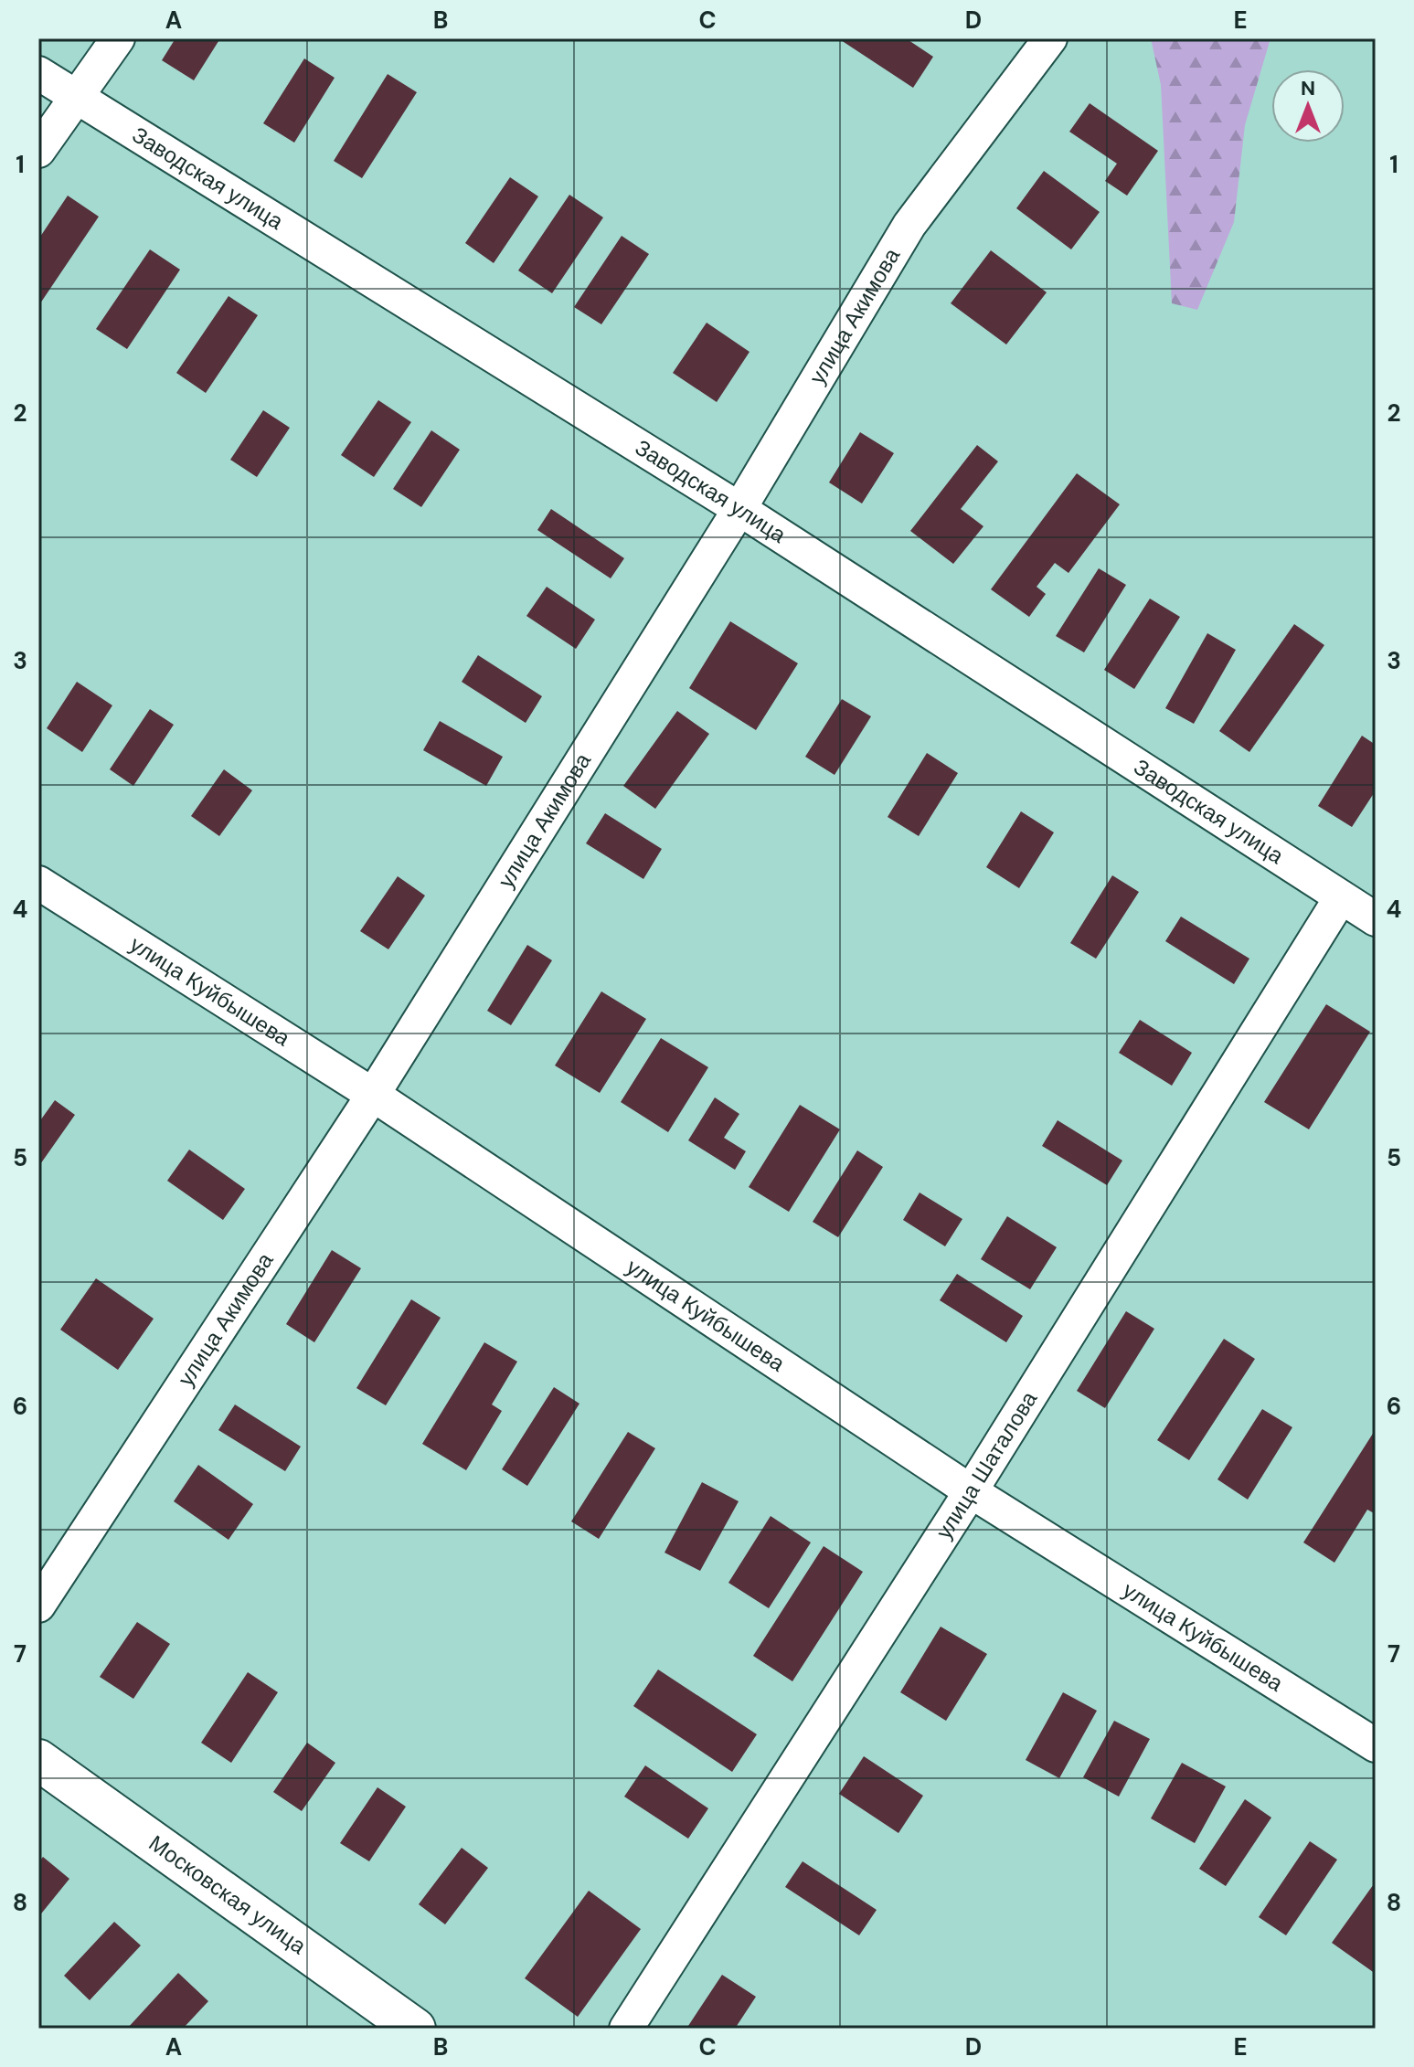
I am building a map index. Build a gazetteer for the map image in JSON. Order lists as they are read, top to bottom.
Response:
{
  "streets": {
    "street": [
      "Заводская улица",
      "улица Акимова",
      "улица Куйбышева",
      "улица Шаталова",
      "Московская улица"
    ]
  },
  "crossings": [
    ["Заводская улица", "улица Акимова"],
    ["Заводская улица", "улица Шаталова"],
    ["улица Акимова", "улица Куйбышева"],
    ["улица Куйбышева", "улица Шаталова"]
  ],
  "north": "top",
  "grid": {
    "columns": [
      "A",
      "B",
      "C",
      "D",
      "E"
    ],
    "rows": [
      "1",
      "2",
      "3",
      "4",
      "5",
      "6",
      "7",
      "8"
    ]
  }
}
